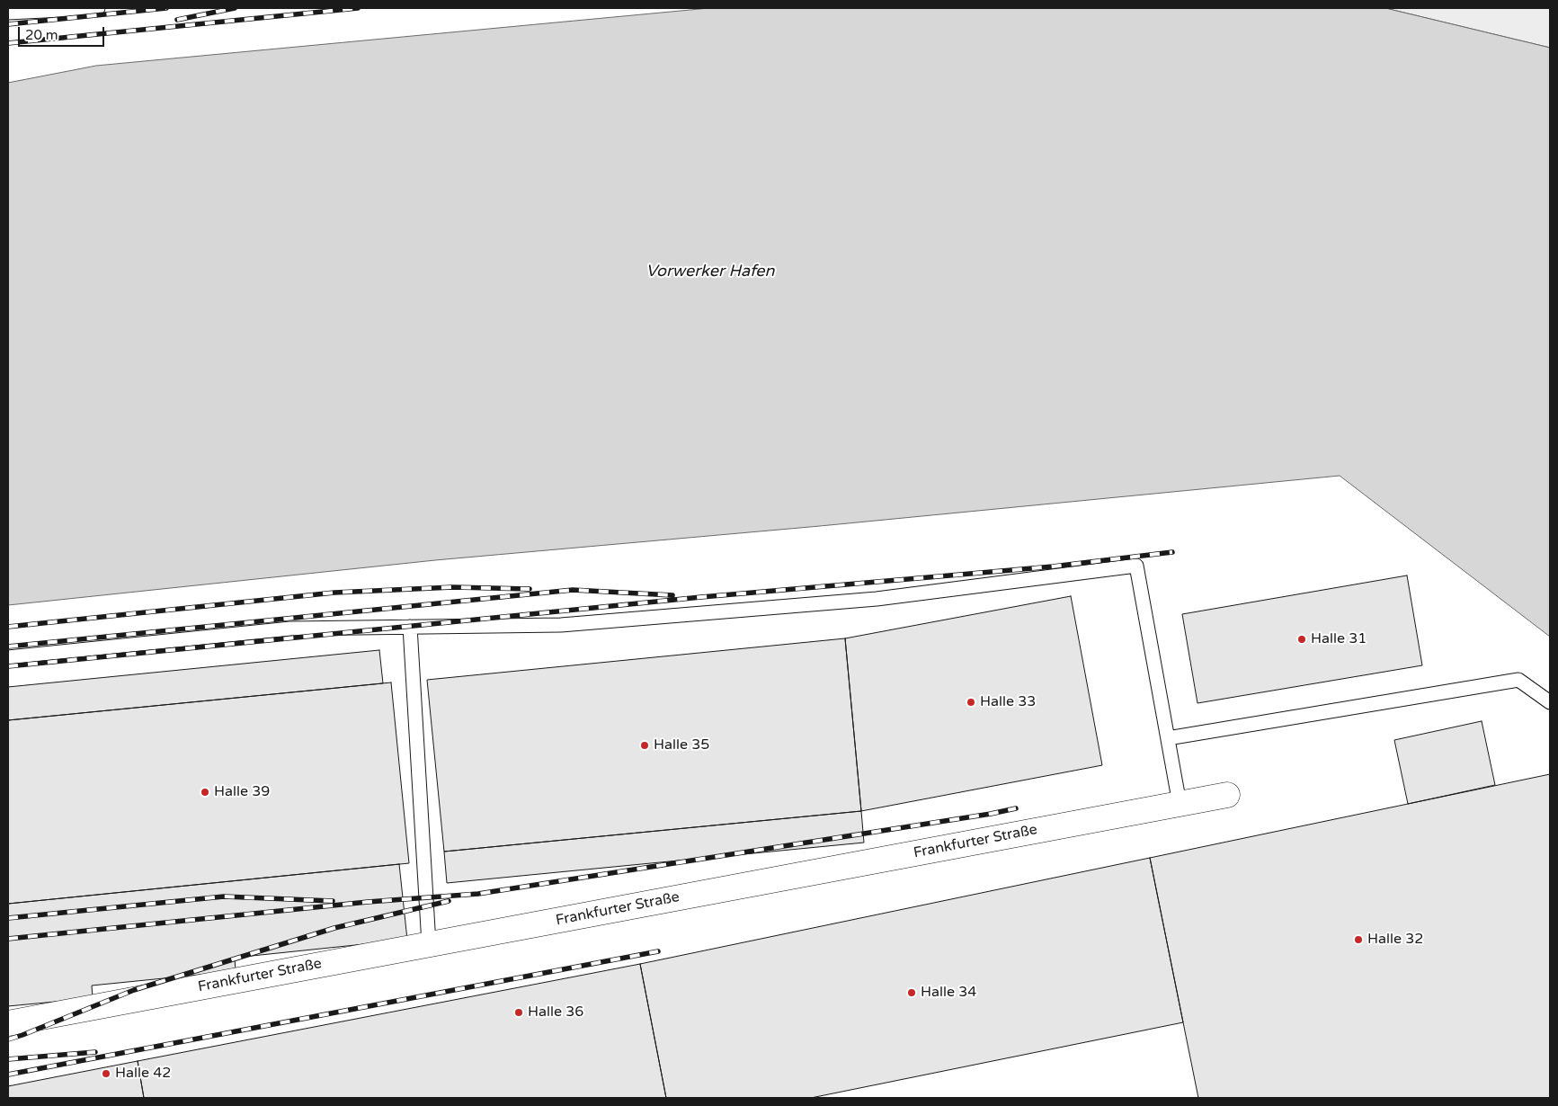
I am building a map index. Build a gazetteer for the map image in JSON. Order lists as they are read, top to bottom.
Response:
{
  "streets": {
    "street": ["Frankfurter Straße"]
  },
  "water": ["Vorwerker Hafen"],
  "places": [
    "Halle 31",
    "Halle 33",
    "Halle 35",
    "Halle 39",
    "Halle 32",
    "Halle 34",
    "Halle 36",
    "Halle 42"
  ],
  "scale_bar": "20 m"
}
